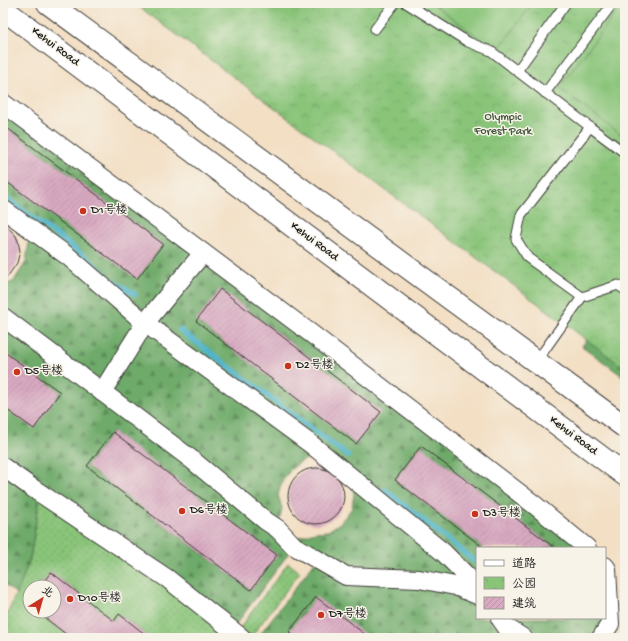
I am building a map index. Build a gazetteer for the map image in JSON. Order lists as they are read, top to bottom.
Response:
{
  "streets": {
    "main road": ["Kehui Road"]
  },
  "parks": ["Olympic Forest Park"],
  "places": [
    "D1号楼",
    "D2号楼",
    "D5号楼",
    "D6号楼",
    "D3号楼",
    "D10号楼",
    "D7号楼"
  ],
  "legend": ["道路", "公园", "建筑"],
  "north": "top right"
}
